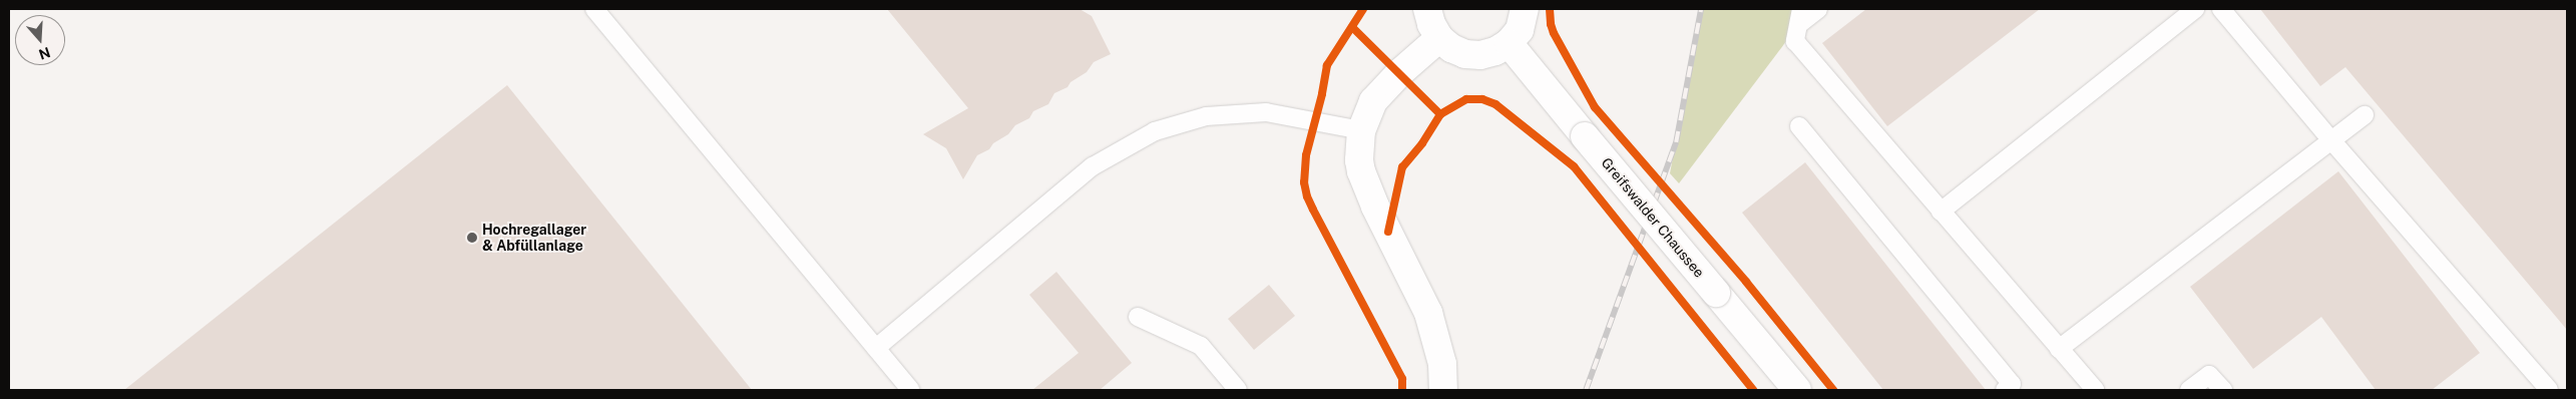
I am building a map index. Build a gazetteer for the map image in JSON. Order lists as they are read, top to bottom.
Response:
{
  "streets": {
    "main road": ["Greifswalder Chaussee"]
  },
  "places": ["Hochregallager & Abfüllanlage"],
  "north": "bottom"
}
